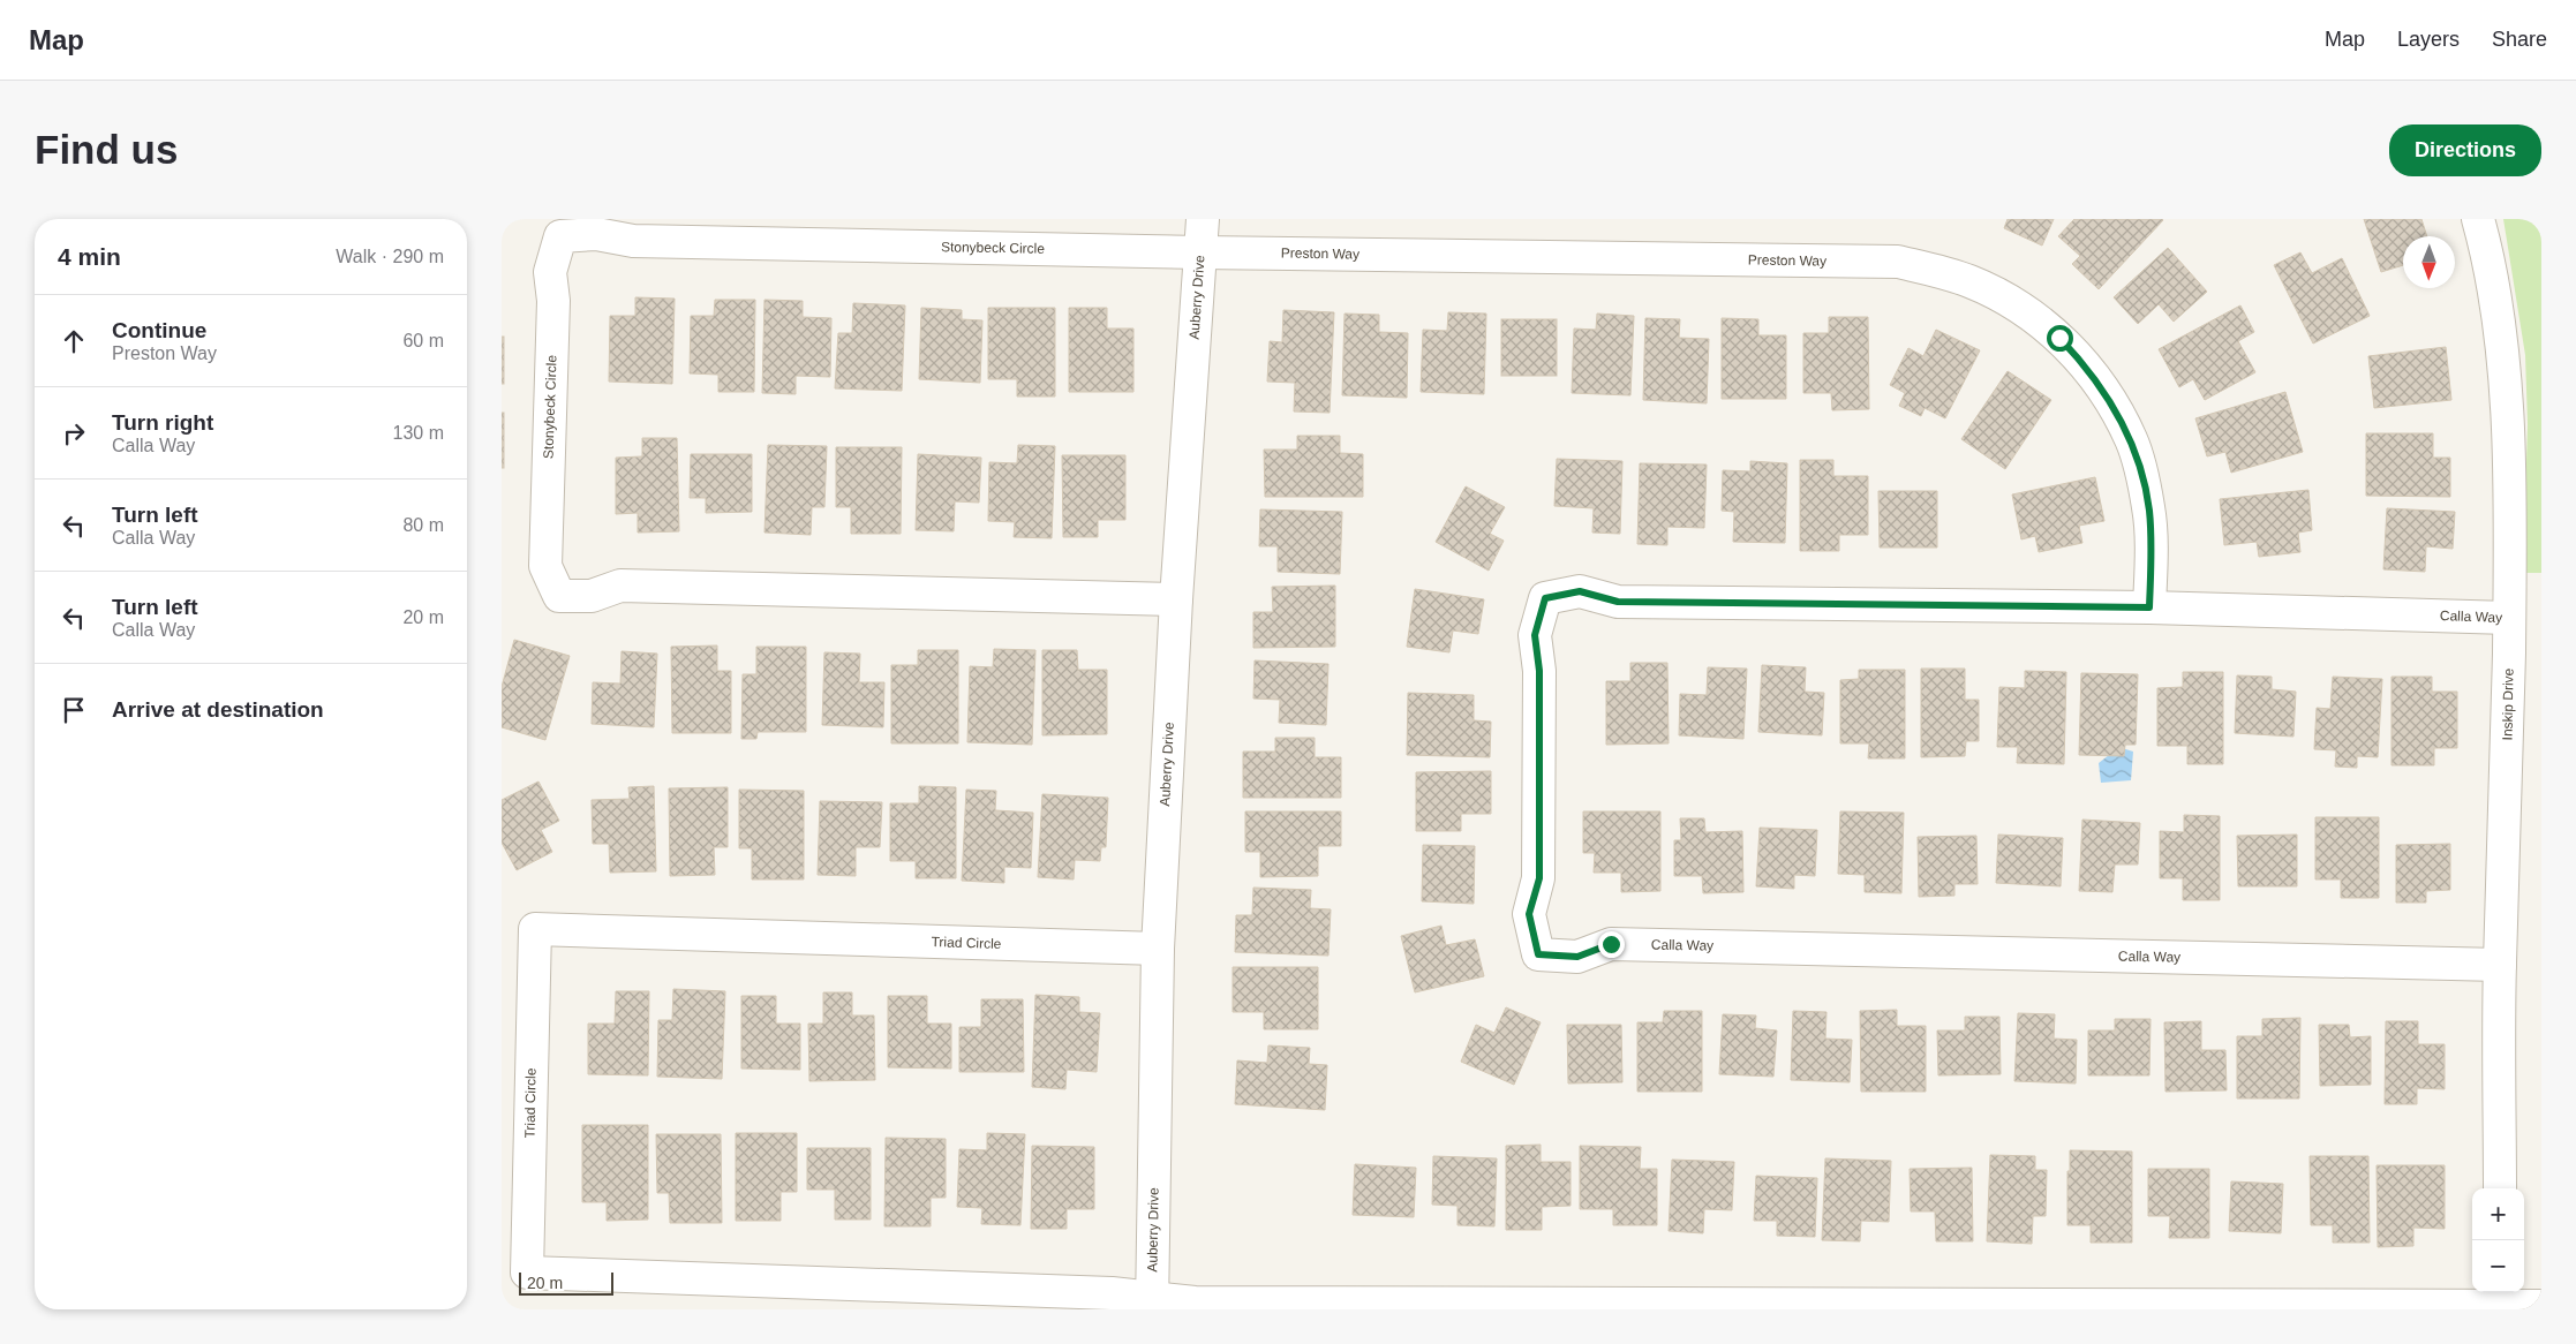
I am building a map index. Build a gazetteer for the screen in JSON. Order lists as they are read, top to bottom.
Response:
{
  "streets": {
    "street": [
      "Stonybeck Circle",
      "Preston Way",
      "Auberry Drive",
      "Calla Way",
      "Inskip Drive",
      "Triad Circle"
    ]
  },
  "crossings": [
    ["Stonybeck Circle", "Preston Way"],
    ["Stonybeck Circle", "Auberry Drive"],
    ["Preston Way", "Auberry Drive"],
    ["Preston Way", "Calla Way"],
    ["Auberry Drive", "Triad Circle"],
    ["Calla Way", "Inskip Drive"]
  ],
  "scale_bar": "20 m",
  "north": "bottom",
  "page": {
    "header": "Map",
    "nav": ["Map", "Layers", "Share"],
    "buttons": "Directions",
    "title": "Find us",
    "heading": ["4 min", "Walk · 290 m"],
    "list": [
      ["Continue", "Preston Way", "60 m"],
      ["Turn right", "Calla Way", "130 m"],
      ["Turn left", "Calla Way", "80 m"],
      ["Turn left", "Calla Way", "20 m"],
      "Arrive at destination"
    ],
    "map_buttons": ["+", "−"],
    "scale": "20 m"
  }
}
